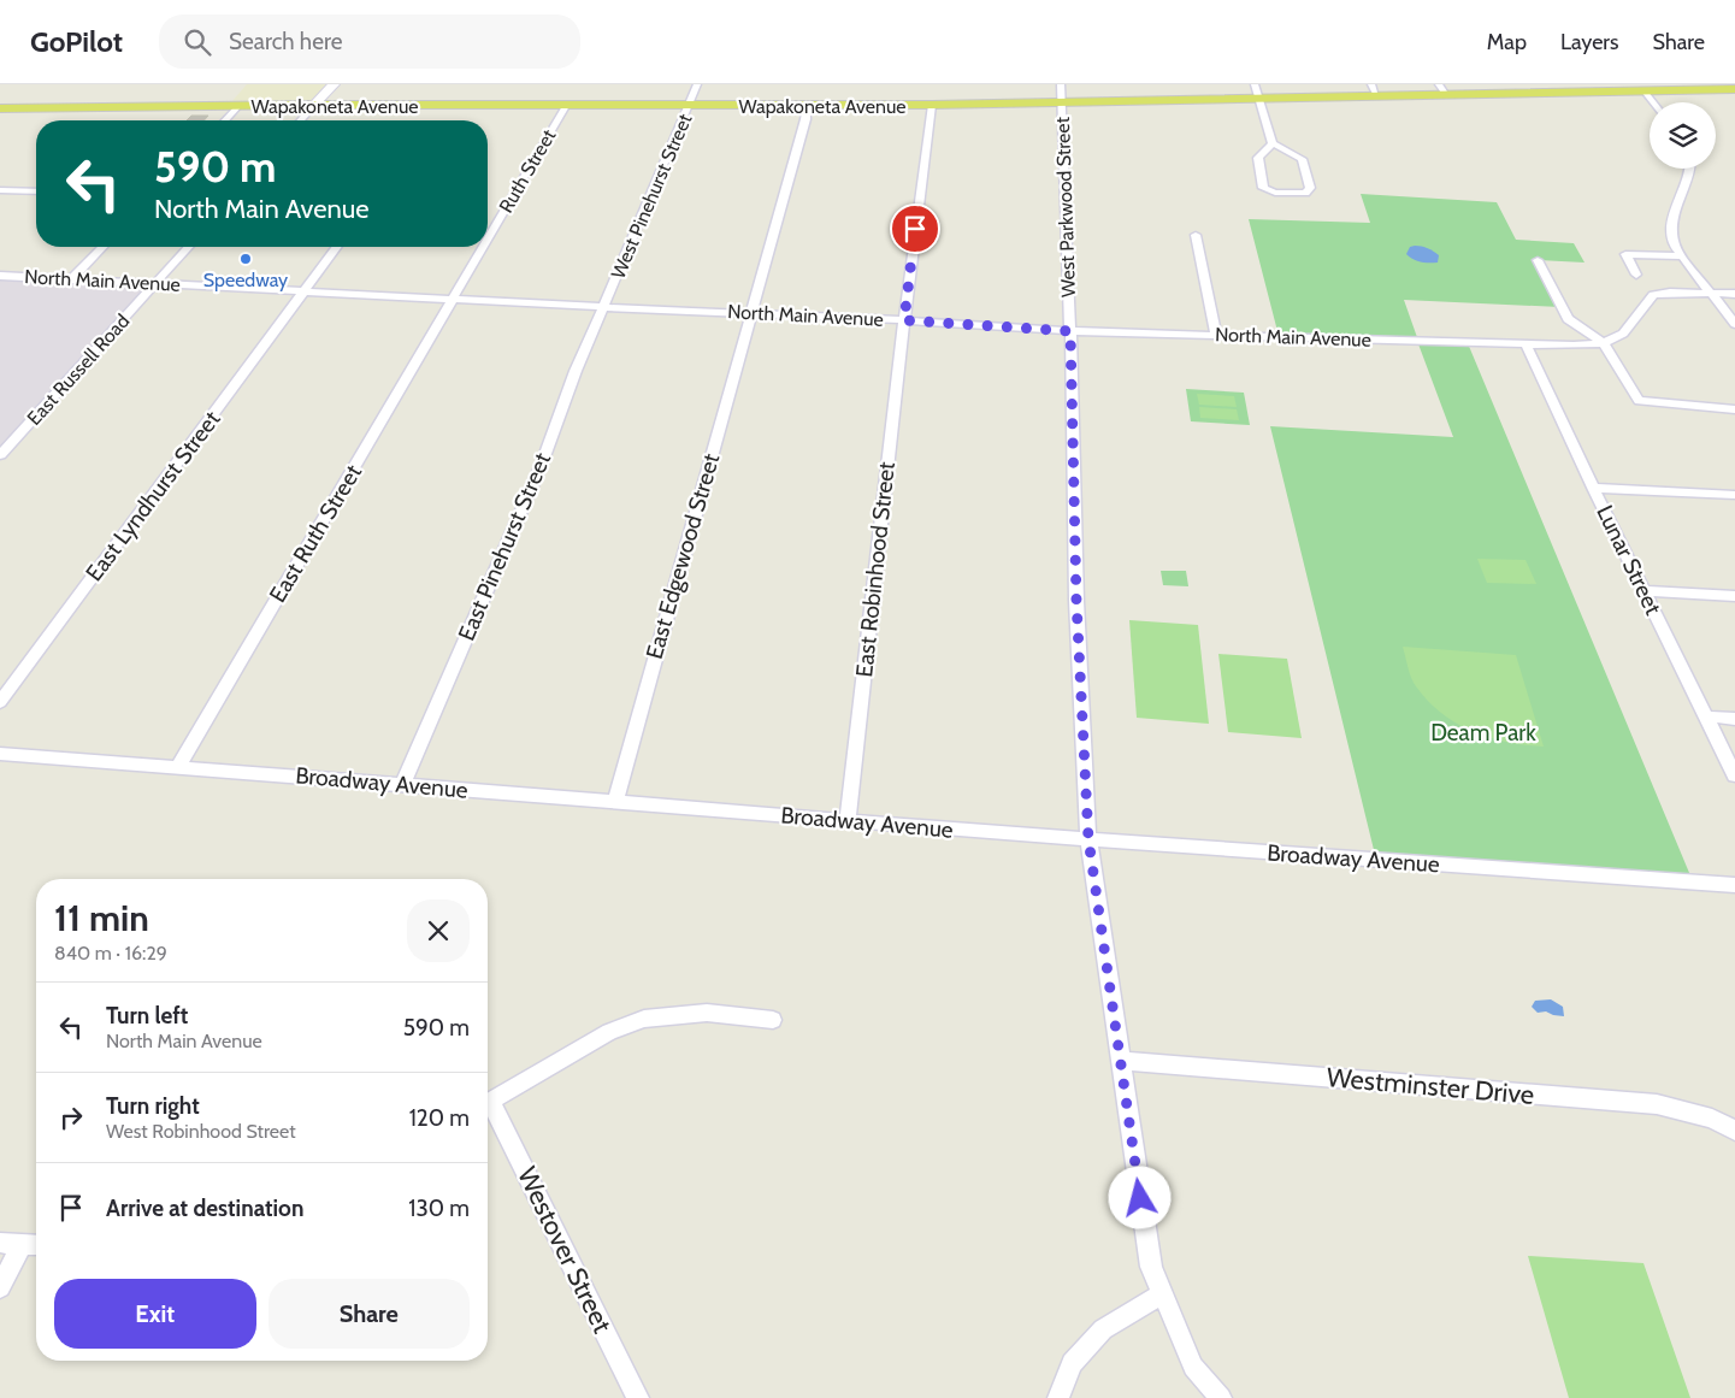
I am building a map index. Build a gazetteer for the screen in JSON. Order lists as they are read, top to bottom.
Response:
{
  "streets": {
    "main road": ["Wapakoneta Avenue"],
    "street": [
      "Ruth Street",
      "West Pinehurst Street",
      "West Parkwood Street",
      "North Main Avenue",
      "East Russell Road",
      "East Lyndhurst Street",
      "East Ruth Street",
      "East Pinehurst Street",
      "East Edgewood Street",
      "Lunar Street",
      "East Robinhood Street",
      "Broadway Avenue",
      "Westminster Drive",
      "Westover Street"
    ]
  },
  "crossings": [
    ["Wapakoneta Avenue", "Ruth Street"],
    ["Wapakoneta Avenue", "West Pinehurst Street"],
    ["Wapakoneta Avenue", "West Parkwood Street"],
    ["Wapakoneta Avenue", "East Edgewood Street"],
    ["Wapakoneta Avenue", "East Robinhood Street"],
    ["Ruth Street", "North Main Avenue"],
    ["Ruth Street", "East Ruth Street"],
    ["West Pinehurst Street", "North Main Avenue"],
    ["West Pinehurst Street", "East Pinehurst Street"],
    ["West Parkwood Street", "North Main Avenue"],
    ["West Parkwood Street", "Broadway Avenue"],
    ["West Parkwood Street", "Westminster Drive"],
    ["North Main Avenue", "East Russell Road"],
    ["North Main Avenue", "East Lyndhurst Street"],
    ["North Main Avenue", "East Ruth Street"],
    ["North Main Avenue", "East Pinehurst Street"],
    ["North Main Avenue", "East Edgewood Street"],
    ["North Main Avenue", "Lunar Street"],
    ["North Main Avenue", "East Robinhood Street"],
    ["East Ruth Street", "Broadway Avenue"],
    ["East Pinehurst Street", "Broadway Avenue"],
    ["East Edgewood Street", "Broadway Avenue"],
    ["East Robinhood Street", "Broadway Avenue"]
  ],
  "parks": ["Deam Park"],
  "places": ["Speedway"],
  "page": {
    "header": "GoPilot",
    "search": "Search here",
    "nav": ["Map", "Layers", "Share"],
    "turn": ["590 m", "North Main Avenue"],
    "heading": ["11 min", "840 m · 16:29"],
    "list": [
      {
        "name": "Turn left",
        "note": "North Main Avenue",
        "value": "590 m"
      },
      {
        "name": "Turn right",
        "note": "West Robinhood Street",
        "value": "120 m"
      },
      {
        "name": "Arrive at destination",
        "value": "130 m"
      }
    ],
    "buttons": ["Exit", "Share"]
  }
}
